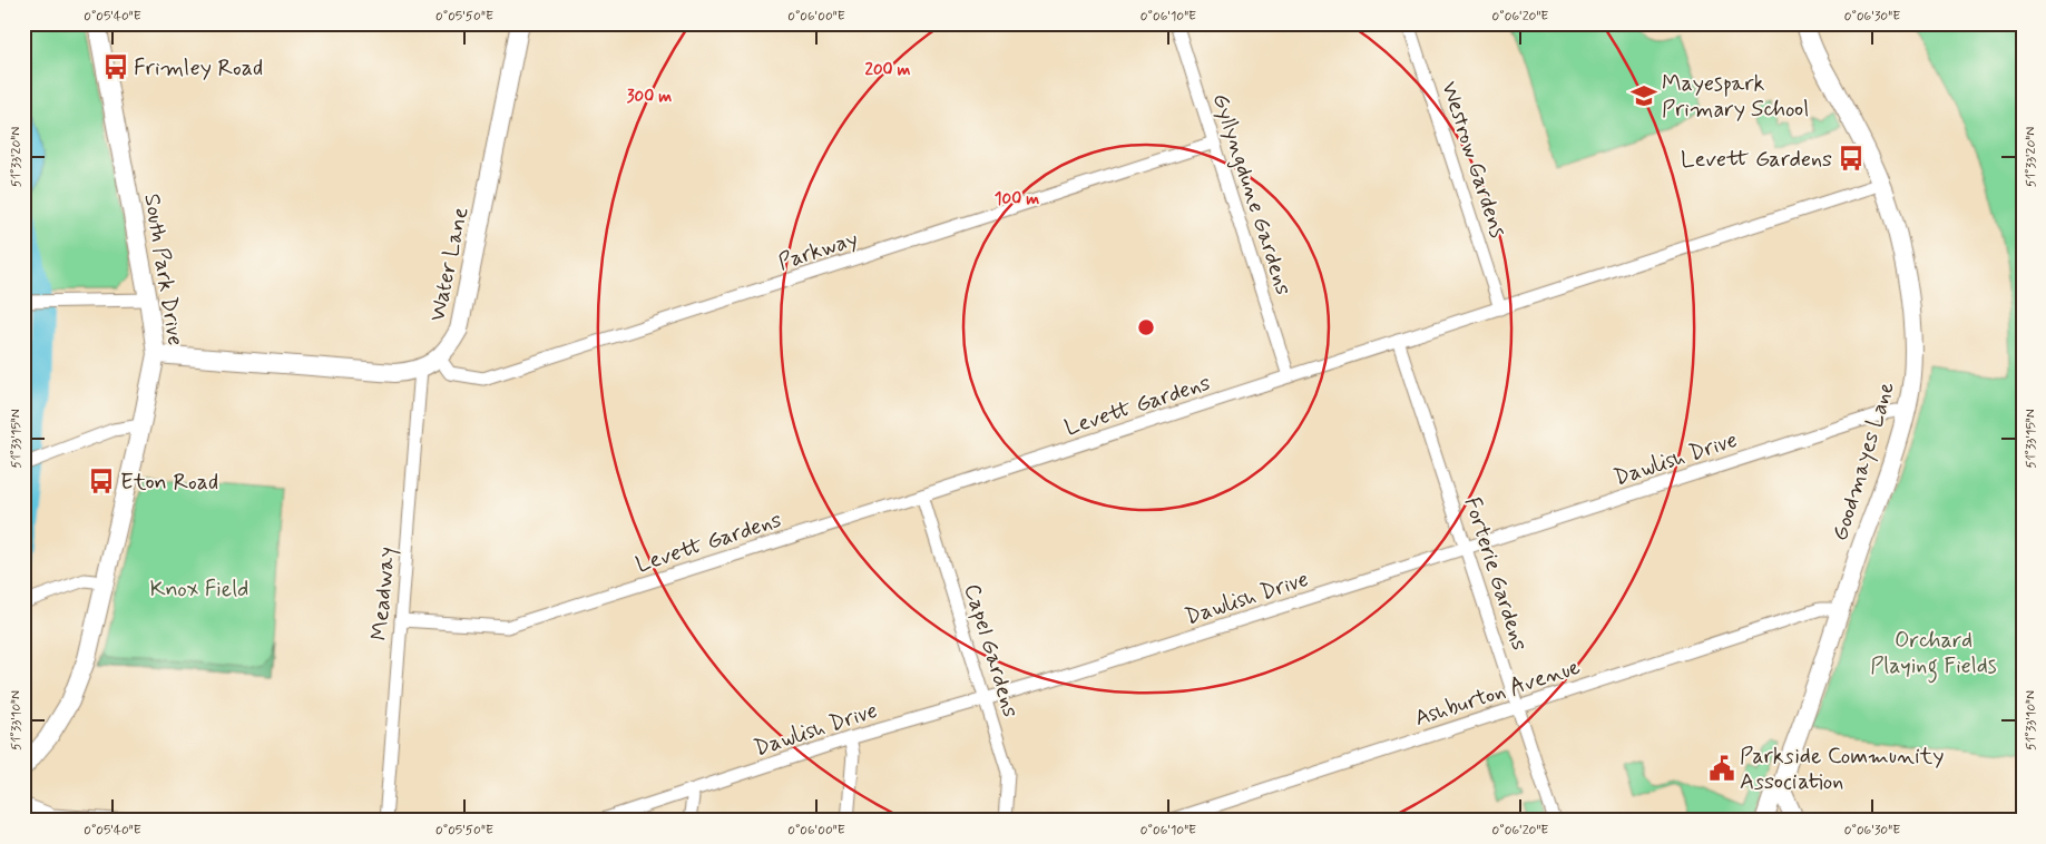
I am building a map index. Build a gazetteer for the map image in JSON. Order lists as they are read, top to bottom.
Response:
{
  "streets": {
    "street": [
      "Westrow Gardens",
      "Gyllyngdune Gardens",
      "Parkway",
      "Water Lane",
      "South Park Drive",
      "Levett Gardens",
      "Dawlish Drive",
      "Goodmayes Lane",
      "Forterie Gardens",
      "Meadway",
      "Capel Gardens",
      "Ashburton Avenue"
    ]
  },
  "crossings": [
    ["Westrow Gardens", "Levett Gardens"],
    ["Gyllyngdune Gardens", "Parkway"],
    ["Gyllyngdune Gardens", "Levett Gardens"],
    ["Parkway", "Water Lane"],
    ["Water Lane", "South Park Drive"],
    ["Water Lane", "Meadway"],
    ["Levett Gardens", "Goodmayes Lane"],
    ["Levett Gardens", "Forterie Gardens"],
    ["Levett Gardens", "Meadway"],
    ["Levett Gardens", "Capel Gardens"],
    ["Dawlish Drive", "Goodmayes Lane"],
    ["Dawlish Drive", "Forterie Gardens"],
    ["Dawlish Drive", "Capel Gardens"],
    ["Goodmayes Lane", "Ashburton Avenue"],
    ["Forterie Gardens", "Ashburton Avenue"]
  ],
  "parks": ["Knox Field", "Orchard Playing Fields"],
  "places": {
    "bus stop": ["Frimley Road", "Levett Gardens", "Eton Road"],
    "school or university": ["Mayespark Primary School"],
    "public building": ["Parkside Community Association"]
  },
  "coordinates": [
    "0°05'40\"E",
    "0°05'50\"E",
    "0°06'00\"E",
    "0°06'10\"E",
    "0°06'20\"E",
    "0°06'30\"E",
    "51°33'20\"N",
    "51°33'15\"N",
    "51°33'10\"N"
  ],
  "rings": ["200 m", "300 m", "100 m"]
}
